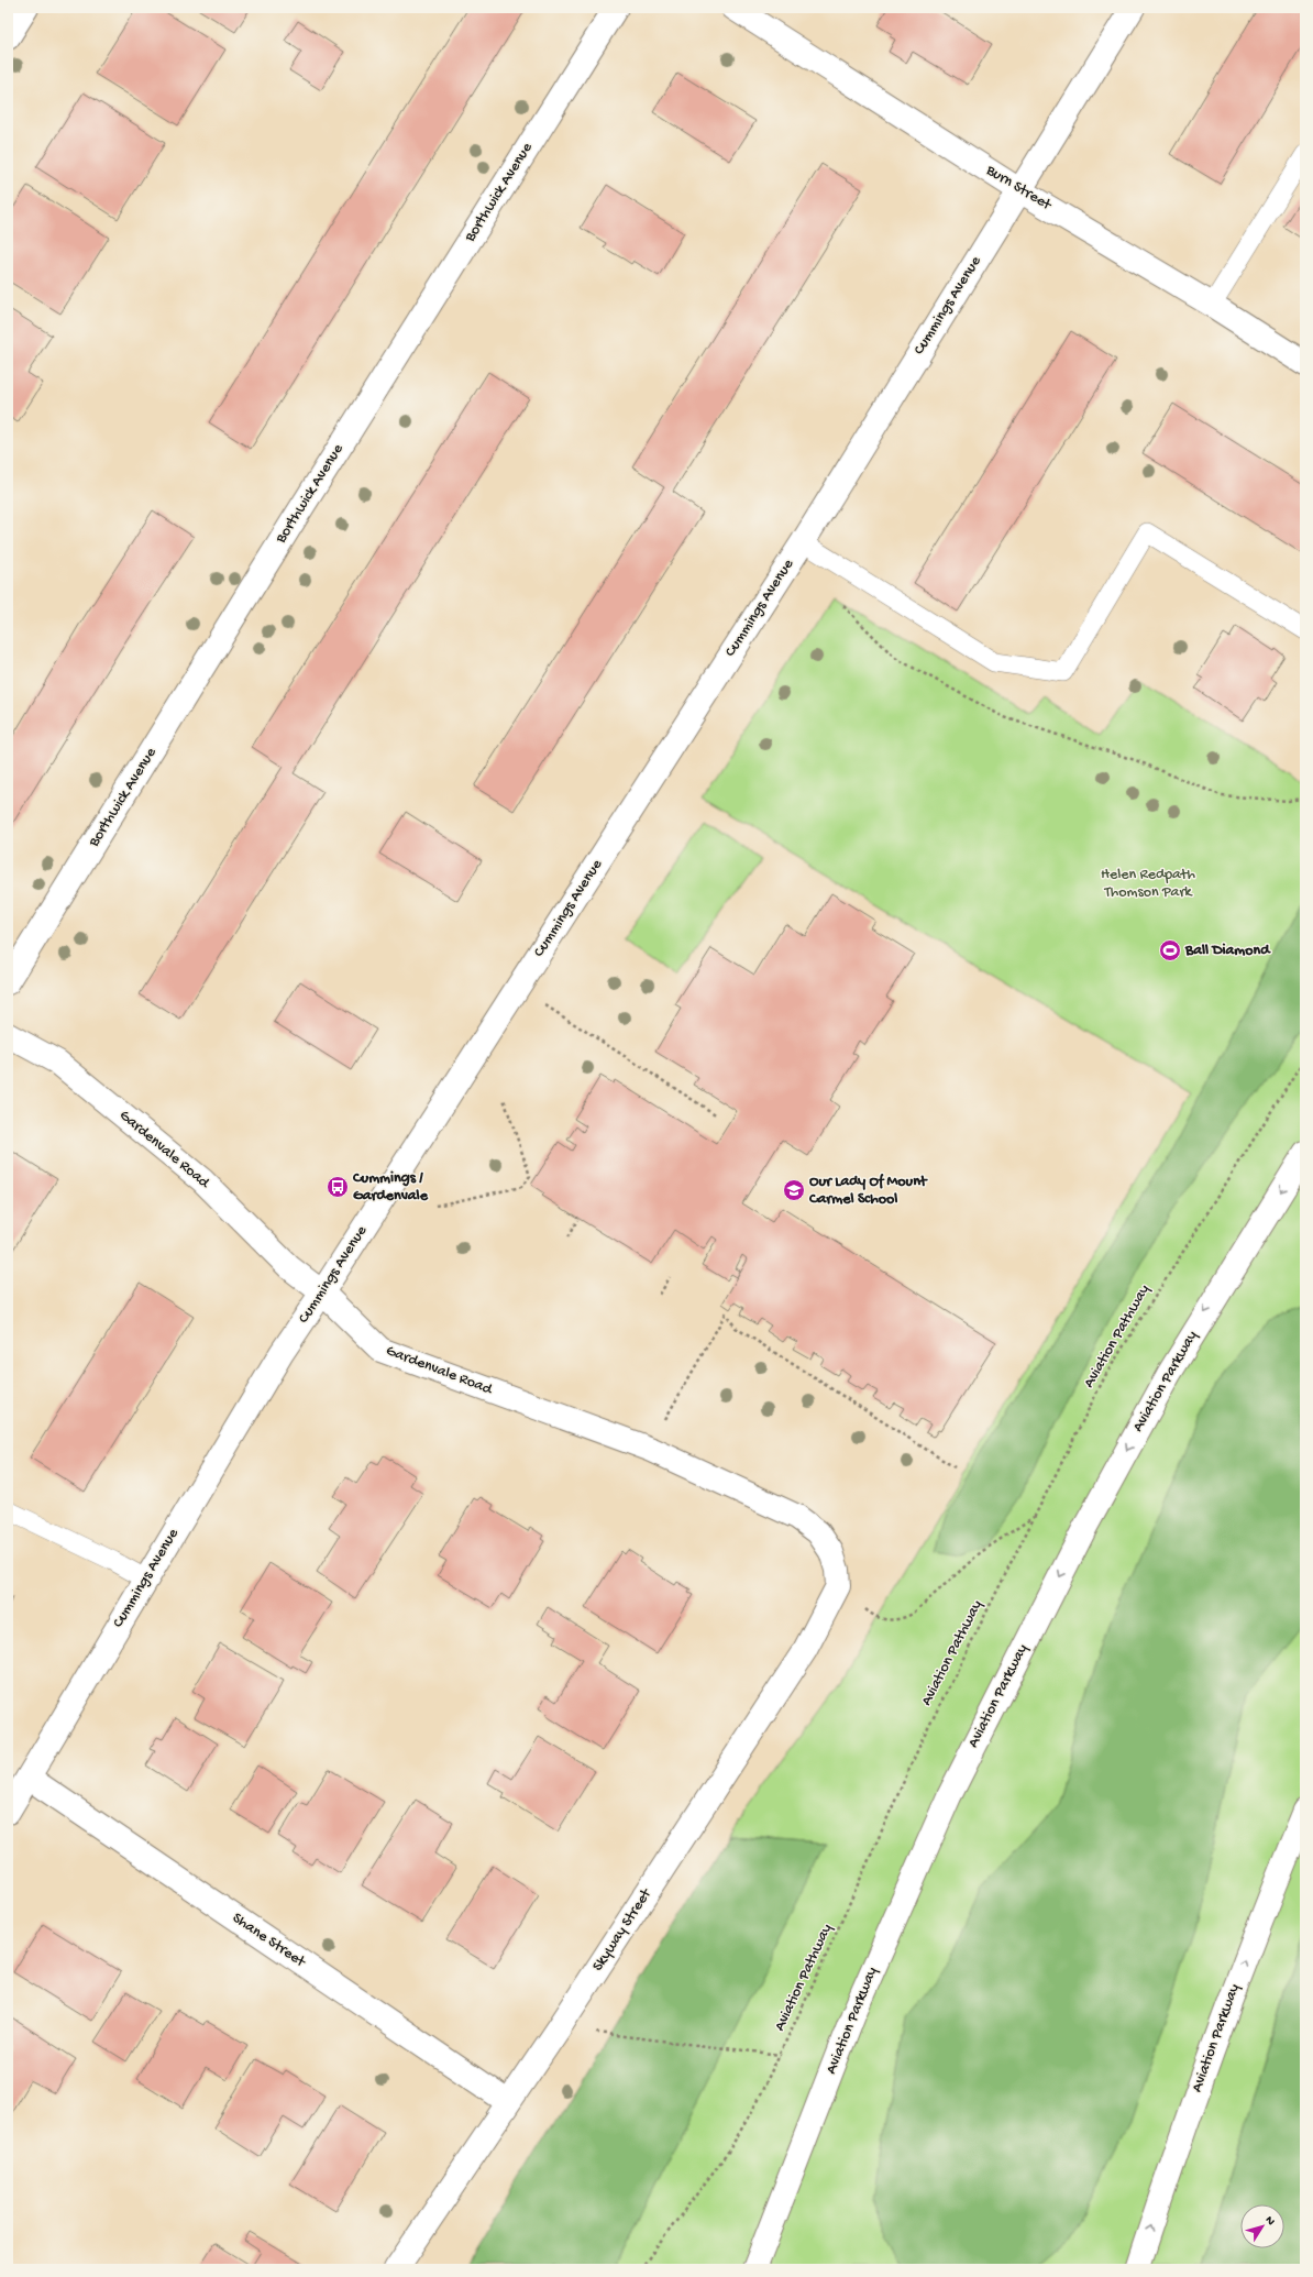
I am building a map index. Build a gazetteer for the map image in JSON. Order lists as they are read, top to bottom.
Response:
{
  "streets": {
    "street": [
      "Burn Street",
      "Borthwick Avenue",
      "Cummings Avenue",
      "Gardenvale Road",
      "Aviation Parkway",
      "Skyway Street",
      "Shane Street"
    ],
    "path": ["Aviation Pathway"]
  },
  "crossings": [
    ["Burn Street", "Cummings Avenue"],
    ["Cummings Avenue", "Gardenvale Road"],
    ["Cummings Avenue", "Shane Street"],
    ["Gardenvale Road", "Skyway Street"],
    ["Skyway Street", "Shane Street"]
  ],
  "parks": ["Helen Redpath Thomson Park"],
  "places": {
    "sports": ["Ball Diamond"],
    "bus stop": ["Cummings / Gardenvale"],
    "school or university": ["Our Lady Of Mount Carmel School"]
  },
  "north": "top right"
}
